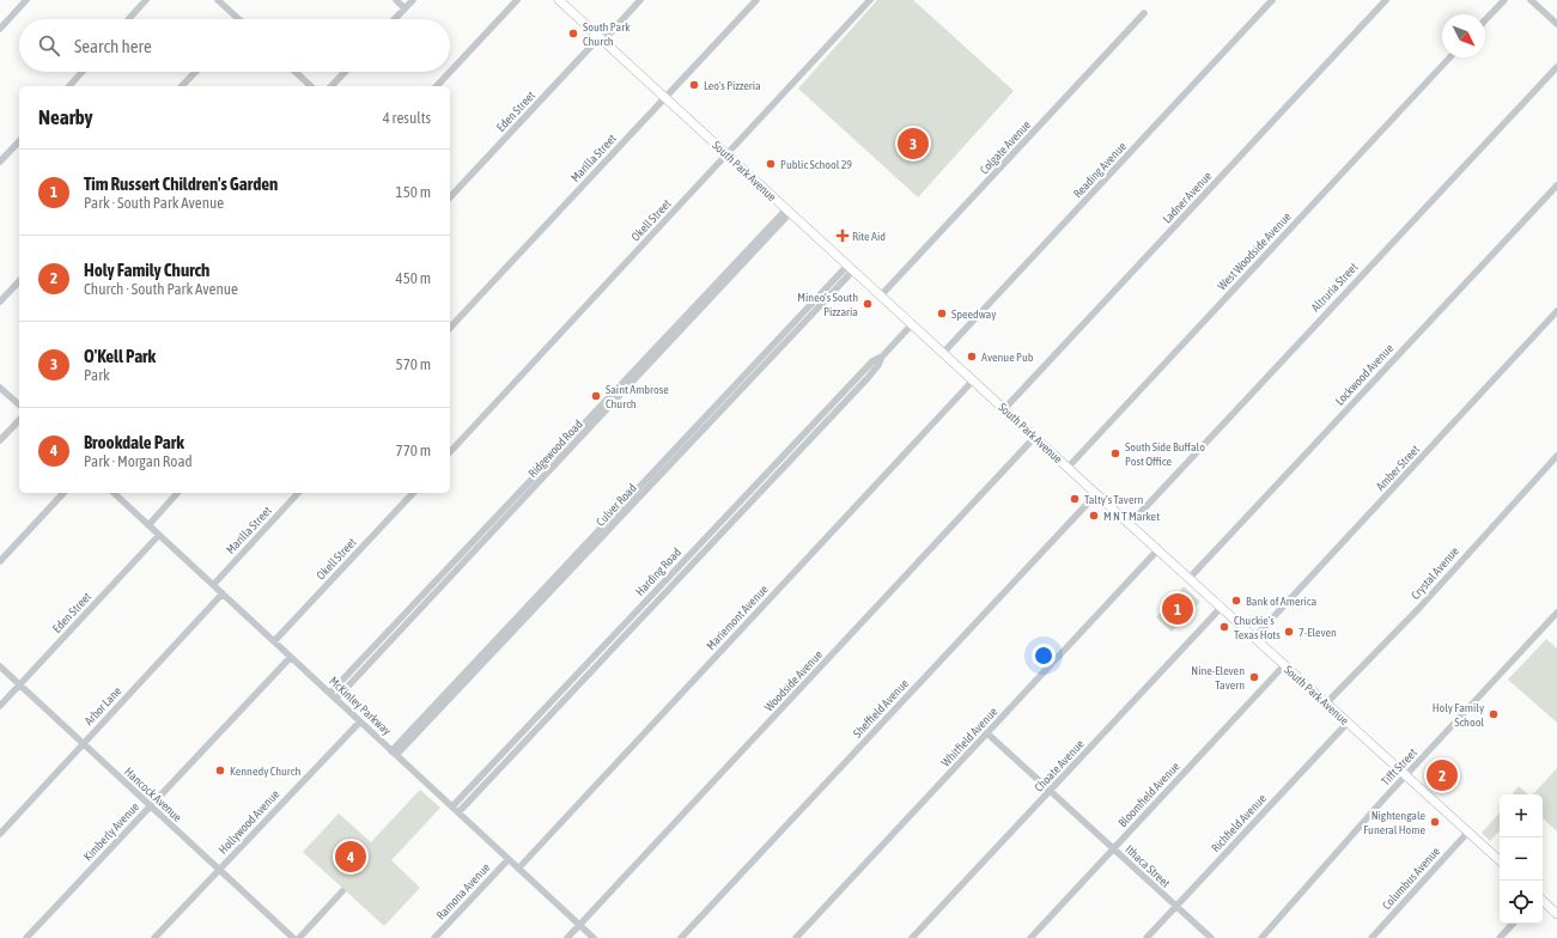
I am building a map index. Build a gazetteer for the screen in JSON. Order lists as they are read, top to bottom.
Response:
{
  "streets": {
    "main road": ["South Park Avenue"],
    "street": [
      "Eden Street",
      "Colgate Avenue",
      "Marilla Street",
      "Reading Avenue",
      "Ladner Avenue",
      "Okell Street",
      "West Woodside Avenue",
      "Altruria Street",
      "Lockwood Avenue",
      "Ridgewood Road",
      "Amber Street",
      "Culver Road",
      "Harding Road",
      "Crystal Avenue",
      "Mariemont Avenue",
      "Woodside Avenue",
      "Arbor Lane",
      "McKinley Parkway",
      "Sheffield Avenue",
      "Whitfield Avenue",
      "Choate Avenue",
      "Tifft Street",
      "Hancock Avenue",
      "Bloomfield Avenue",
      "Hollywood Avenue",
      "Richfield Avenue",
      "Kimberly Avenue",
      "Ithaca Street",
      "Columbus Avenue",
      "Ramona Avenue"
    ]
  },
  "crossings": [
    ["Eden Street", "South Park Avenue"],
    ["Eden Street", "McKinley Parkway"],
    ["Eden Street", "Hancock Avenue"],
    ["Colgate Avenue", "South Park Avenue"],
    ["Marilla Street", "South Park Avenue"],
    ["Marilla Street", "McKinley Parkway"],
    ["Reading Avenue", "South Park Avenue"],
    ["South Park Avenue", "Ladner Avenue"],
    ["South Park Avenue", "Okell Street"],
    ["South Park Avenue", "West Woodside Avenue"],
    ["South Park Avenue", "Altruria Street"],
    ["South Park Avenue", "Lockwood Avenue"],
    ["South Park Avenue", "Ridgewood Road"],
    ["South Park Avenue", "Amber Street"],
    ["South Park Avenue", "Culver Road"],
    ["South Park Avenue", "Harding Road"],
    ["South Park Avenue", "Crystal Avenue"],
    ["South Park Avenue", "Mariemont Avenue"],
    ["South Park Avenue", "Woodside Avenue"],
    ["South Park Avenue", "Sheffield Avenue"],
    ["South Park Avenue", "Whitfield Avenue"],
    ["South Park Avenue", "Choate Avenue"],
    ["South Park Avenue", "Tifft Street"],
    ["South Park Avenue", "Bloomfield Avenue"],
    ["South Park Avenue", "Richfield Avenue"],
    ["South Park Avenue", "Columbus Avenue"],
    ["Okell Street", "McKinley Parkway"],
    ["Ridgewood Road", "McKinley Parkway"],
    ["Culver Road", "McKinley Parkway"],
    ["Harding Road", "McKinley Parkway"],
    ["Mariemont Avenue", "McKinley Parkway"],
    ["Woodside Avenue", "McKinley Parkway"],
    ["Arbor Lane", "McKinley Parkway"],
    ["Arbor Lane", "Hancock Avenue"],
    ["McKinley Parkway", "Hollywood Avenue"],
    ["McKinley Parkway", "Kimberly Avenue"],
    ["McKinley Parkway", "Ramona Avenue"],
    ["Whitfield Avenue", "Ithaca Street"],
    ["Choate Avenue", "Ithaca Street"],
    ["Hancock Avenue", "Hollywood Avenue"],
    ["Hancock Avenue", "Kimberly Avenue"],
    ["Bloomfield Avenue", "Ithaca Street"],
    ["Richfield Avenue", "Ithaca Street"]
  ],
  "places": {
    "other": [
      "South Park Church",
      "Leo's Pizzeria",
      "Public School 29",
      "Mineo's South Pizzaria",
      "Speedway",
      "Avenue Pub",
      "Saint Ambrose Church",
      "South Side Buffalo Post Office",
      "Talty's Tavern",
      "M N T Market",
      "Bank of America",
      "Chuckie's Texas Hots",
      "7-Eleven",
      "Nine-Eleven Tavern",
      "Holy Family School",
      "Kennedy Church",
      "Nightengale Funeral Home"
    ],
    "health": ["Rite Aid"]
  },
  "north": "bottom right",
  "page": {
    "search": "Search here",
    "heading": ["Nearby", "4 results"],
    "pins": [
      "3",
      "1",
      "2",
      "4"
    ],
    "list": [
      {
        "mark": "1",
        "name": "Tim Russert Children's Garden",
        "note": "Park · South Park Avenue",
        "value": "150 m"
      },
      {
        "mark": "2",
        "name": "Holy Family Church",
        "note": "Church · South Park Avenue",
        "value": "450 m"
      },
      {
        "mark": "3",
        "name": "O'Kell Park",
        "note": "Park",
        "value": "570 m"
      },
      {
        "mark": "4",
        "name": "Brookdale Park",
        "note": "Park · Morgan Road",
        "value": "770 m"
      }
    ],
    "map_buttons": ["+", "−"]
  }
}
